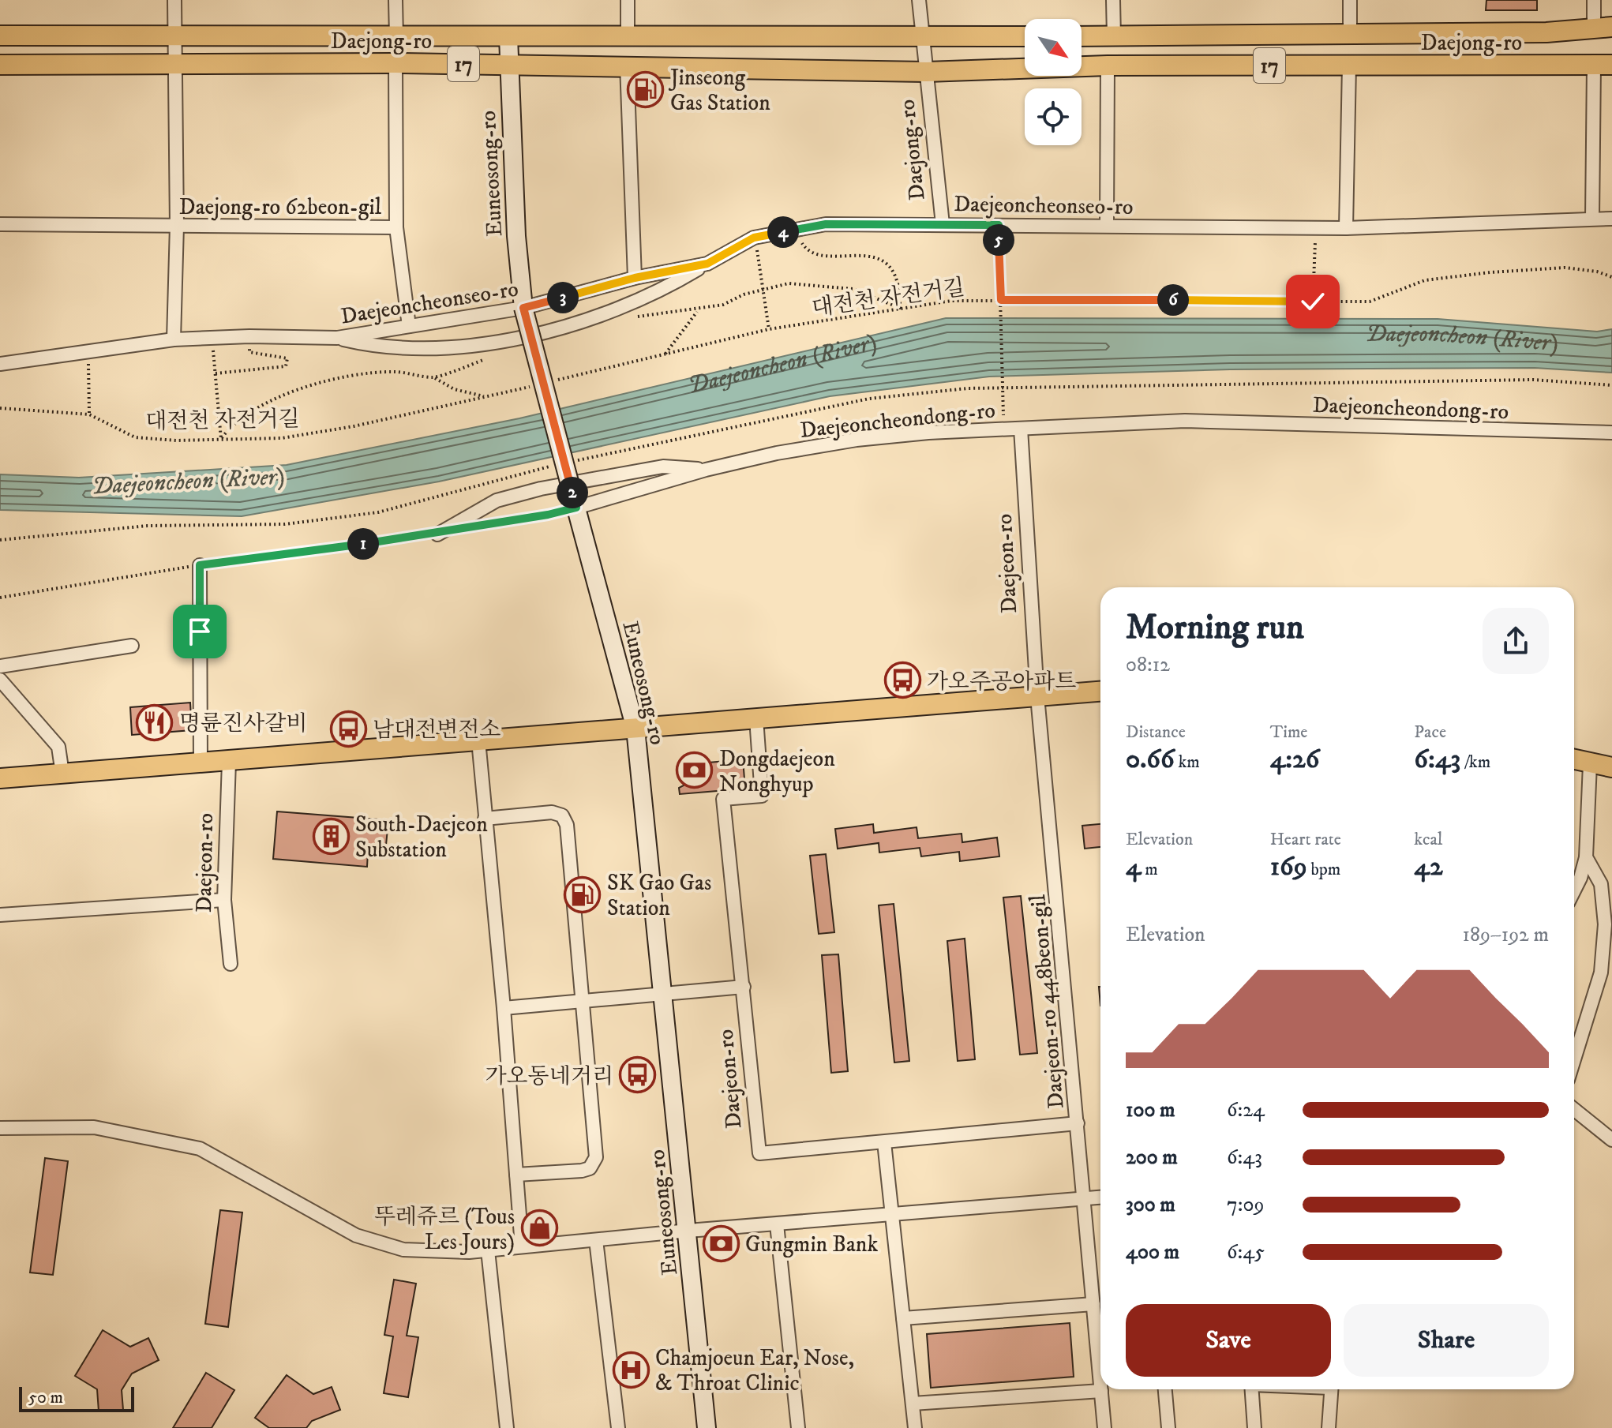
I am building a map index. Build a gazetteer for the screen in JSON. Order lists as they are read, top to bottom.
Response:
{
  "streets": {
    "main road": ["Daejong-ro", "17", "Euneosong-ro"],
    "street": [
      "Daejeoncheonseo-ro",
      "Daejong-ro 62beon-gil",
      "Daejeoncheondong-ro",
      "Daejeon-ro",
      "Daejeon-ro 448beon-gil"
    ],
    "path": ["대전천 자전거길"]
  },
  "crossings": [
    ["Daejong-ro", "Euneosong-ro"],
    ["Daejong-ro", "Daejeoncheonseo-ro"],
    ["Daejong-ro", "Daejong-ro 62beon-gil"],
    ["Euneosong-ro", "Daejeoncheonseo-ro"],
    ["Euneosong-ro", "Daejeoncheondong-ro"],
    ["Daejeoncheondong-ro", "Daejeon-ro"],
    ["Daejeon-ro", "Daejeon-ro 448beon-gil"]
  ],
  "water": ["Daejeoncheon (River)"],
  "places": {
    "fuel station": ["Jinseong Gas Station", "SK Gao Gas Station"],
    "bus stop": ["가오주공아파트", "남대전변전소", "가오동네거리"],
    "restaurant": ["명륜진사갈비"],
    "bank": ["Dongdaejeon Nonghyup", "Gungmin Bank"],
    "building": ["South-Daejeon Substation"],
    "shop": ["뚜레쥬르 (Tous Les Jours)"],
    "hospital": ["Chamjoeun Ear, Nose, & Throat Clinic"]
  },
  "scale_bar": "50 m",
  "north": "bottom right",
  "page": {
    "pins": [
      "4",
      "5",
      "3",
      "6",
      "2",
      "1"
    ],
    "heading": ["Morning run", "08:12"],
    "stats": [
      ["Distance", "0.66 km"],
      ["Time", "4:26"],
      ["Pace", "6:43 /km"],
      ["Elevation", "4 m"],
      ["Heart rate", "169 bpm"],
      ["kcal", "42"]
    ],
    "chart": ["Elevation", "189–192 m"],
    "list": [
      {
        "name": "100 m",
        "note": "6:24"
      },
      {
        "name": "200 m",
        "note": "6:43"
      },
      {
        "name": "300 m",
        "note": "7:09"
      },
      {
        "name": "400 m",
        "note": "6:45"
      }
    ],
    "buttons": ["Save", "Share"],
    "scale": "50 m"
  }
}
